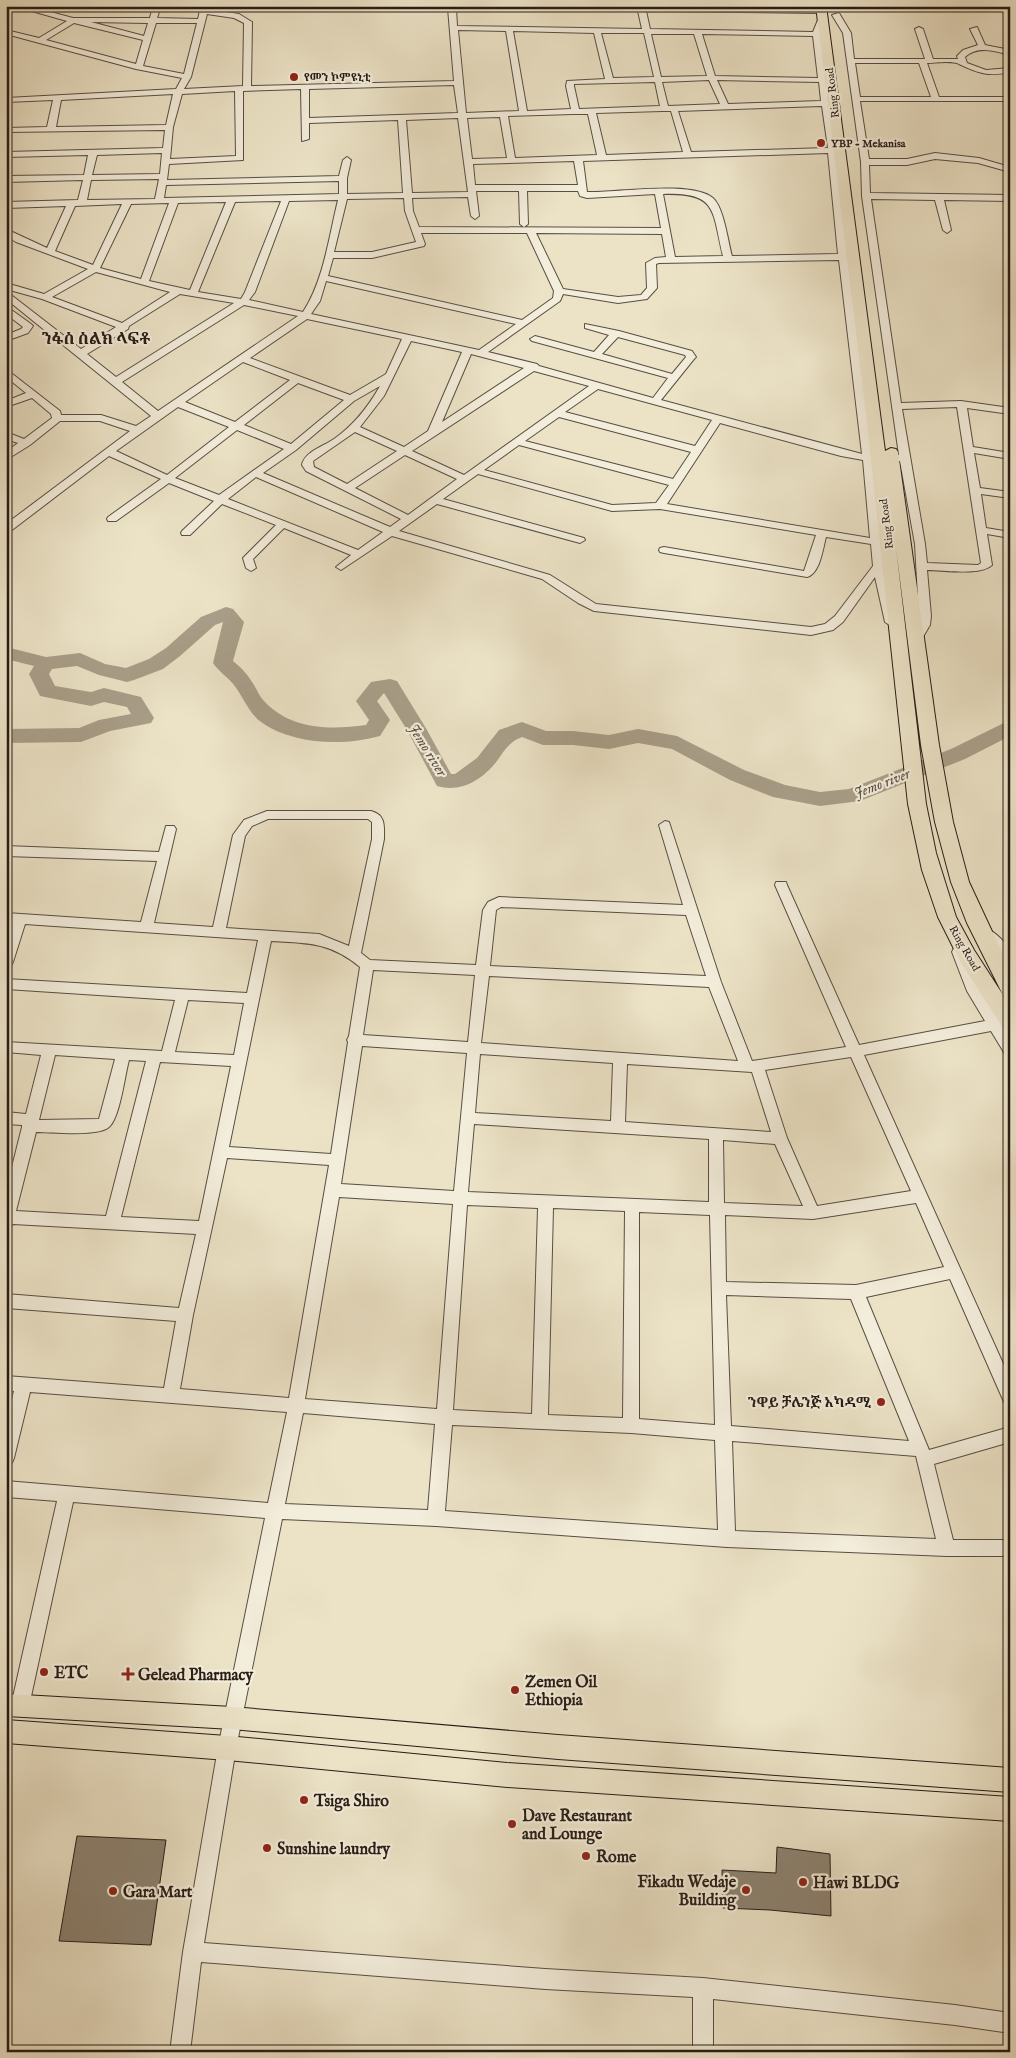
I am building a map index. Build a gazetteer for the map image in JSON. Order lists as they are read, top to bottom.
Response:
{
  "streets": {
    "highway": ["Ring Road"]
  },
  "districts": ["ንፋስ ስልክ ላፍቶ"],
  "water": ["Jemo river"],
  "places": {
    "other": [
      "የመን ኮምዩኒቲ",
      "YBP - Mekanisa",
      "ንዋይ ቻሌንጅ አካዳሚ",
      "ETC",
      "Zemen Oil Ethiopia",
      "Tsiga Shiro",
      "Dave Restaurant and Lounge",
      "Sunshine laundry",
      "Rome",
      "Hawi BLDG",
      "Fikadu Wedaje Building",
      "Gara Mart"
    ],
    "health": ["Gelead Pharmacy"]
  }
}
